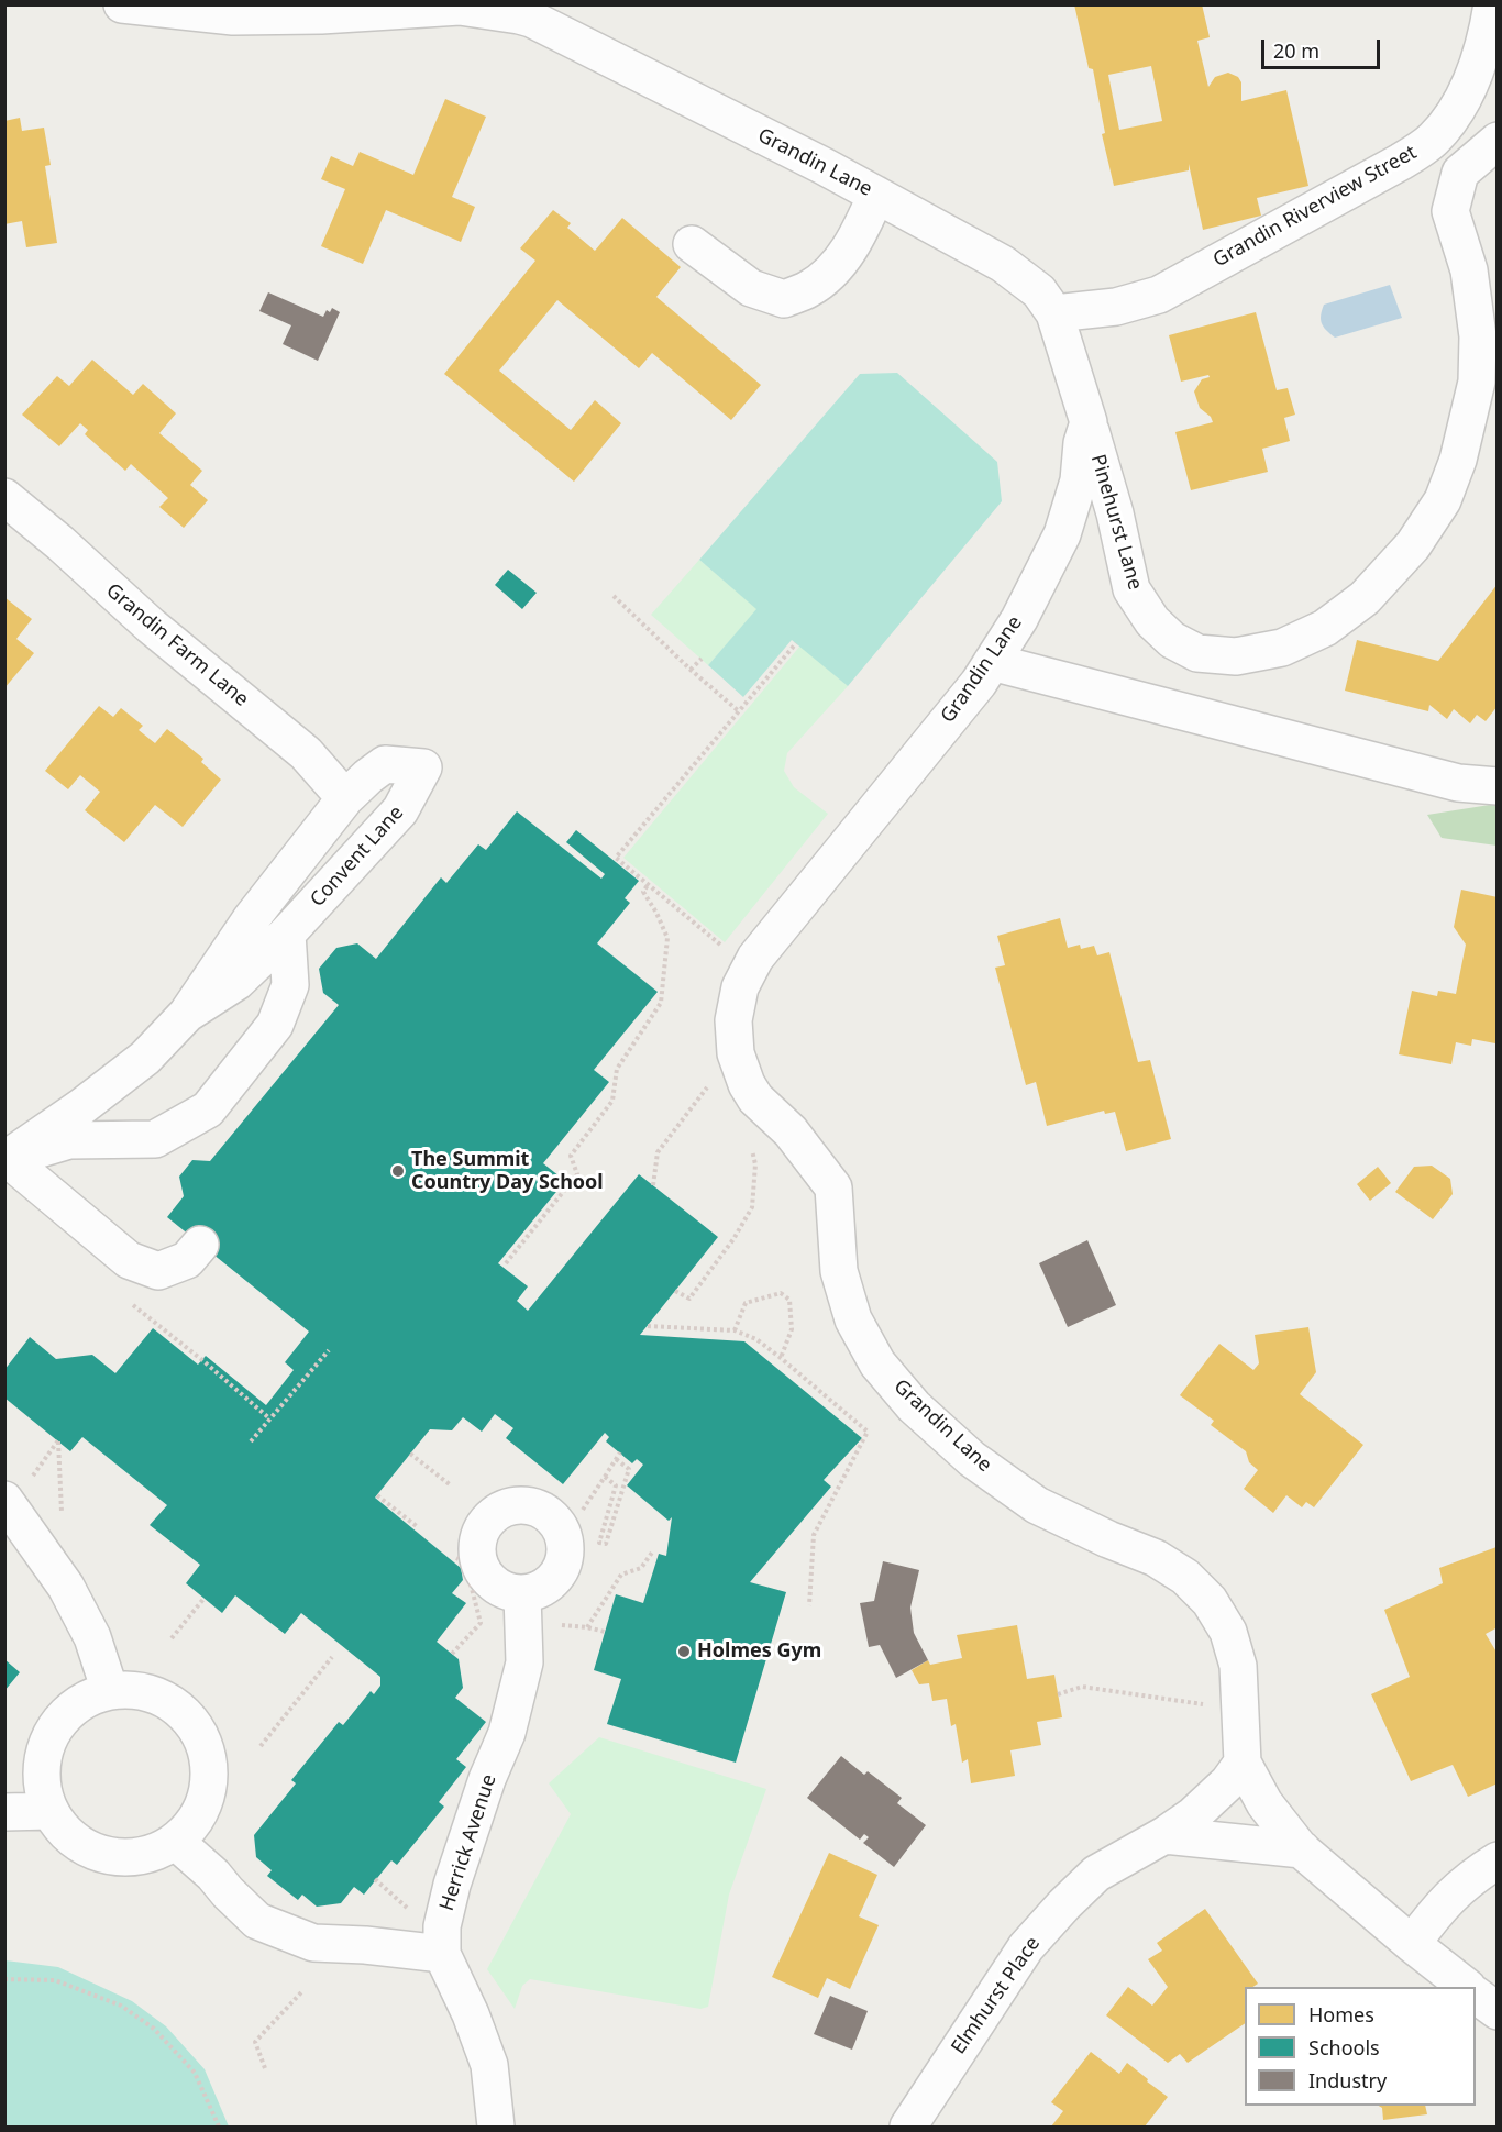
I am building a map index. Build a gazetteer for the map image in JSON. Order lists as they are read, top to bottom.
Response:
{
  "streets": {
    "street": [
      "Grandin Lane",
      "Grandin Riverview Street",
      "Pinehurst Lane",
      "Grandin Farm Lane",
      "Convent Lane",
      "Herrick Avenue",
      "Elmhurst Place"
    ]
  },
  "crossings": [
    ["Grandin Lane", "Grandin Riverview Street"],
    ["Grandin Lane", "Pinehurst Lane"],
    ["Grandin Lane", "Elmhurst Place"],
    ["Grandin Farm Lane", "Convent Lane"]
  ],
  "places": ["The Summit Country Day School", "Holmes Gym"],
  "legend": ["Homes", "Schools", "Industry"],
  "scale_bar": "20 m"
}
